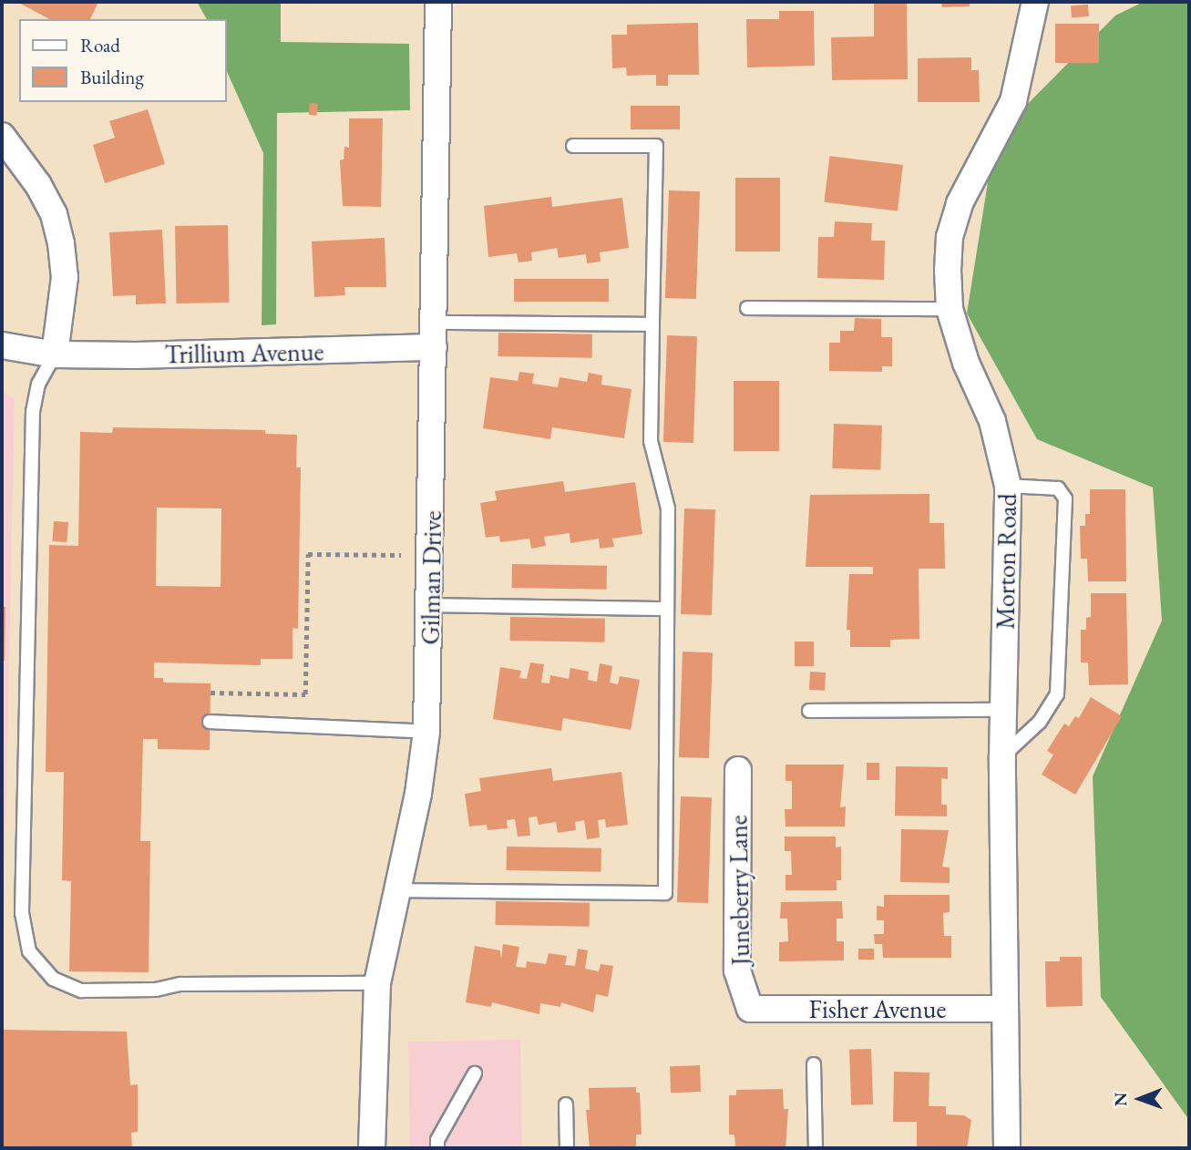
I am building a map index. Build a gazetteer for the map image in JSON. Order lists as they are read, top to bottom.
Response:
{
  "streets": {
    "street": [
      "Trillium Avenue",
      "Morton Road",
      "Gilman Drive",
      "Juneberry Lane",
      "Fisher Avenue"
    ]
  },
  "crossings": [
    ["Trillium Avenue", "Gilman Drive"],
    ["Morton Road", "Fisher Avenue"],
    ["Juneberry Lane", "Fisher Avenue"]
  ],
  "legend": ["Road", "Building"],
  "north": "left"
}
